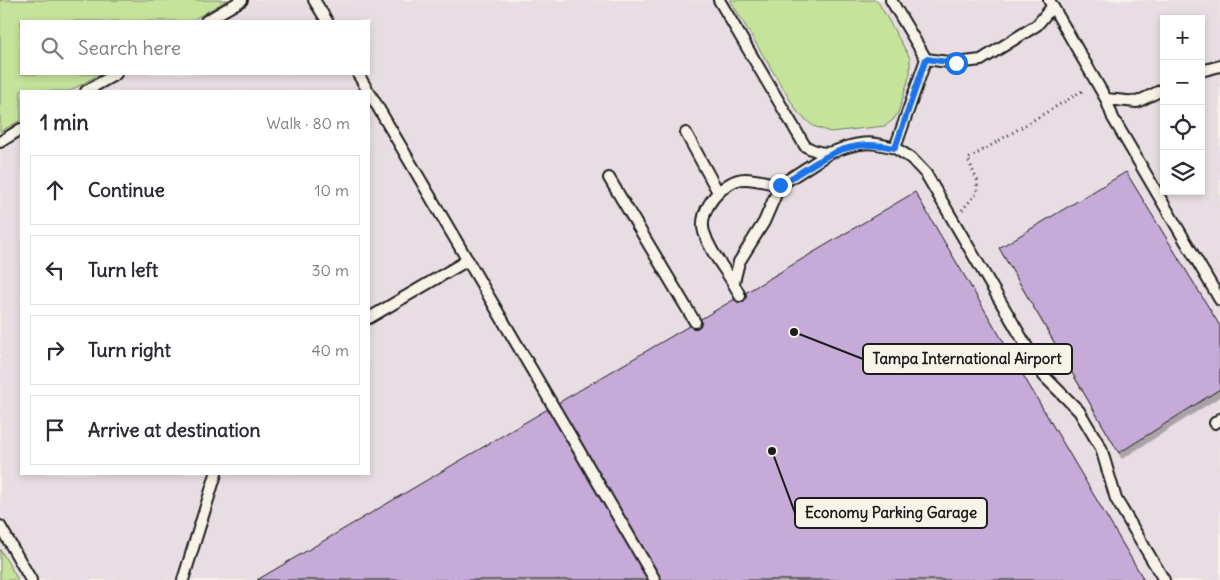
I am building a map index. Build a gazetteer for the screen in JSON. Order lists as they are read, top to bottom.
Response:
{
  "places": ["Tampa International Airport", "Economy Parking Garage"],
  "page": {
    "map_buttons": ["+", "−"],
    "search": "Search here",
    "heading": ["1 min", "Walk · 80 m"],
    "list": [
      ["Continue", "10 m"],
      ["Turn left", "30 m"],
      ["Turn right", "40 m"],
      "Arrive at destination"
    ]
  }
}
